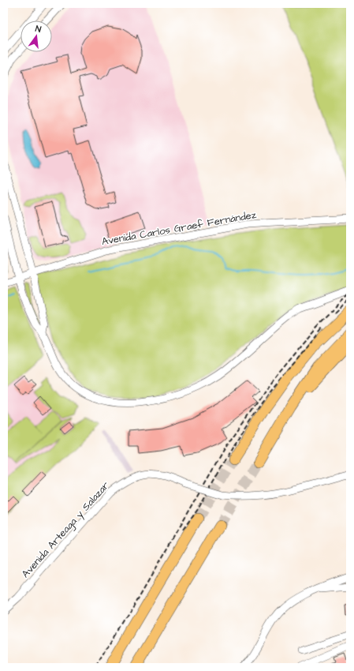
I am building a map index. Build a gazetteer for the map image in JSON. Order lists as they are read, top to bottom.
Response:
{
  "streets": {
    "street": ["Avenida Carlos Graef Fernández", "Avenida Arteaga y Salazar"]
  },
  "north": "top"
}
